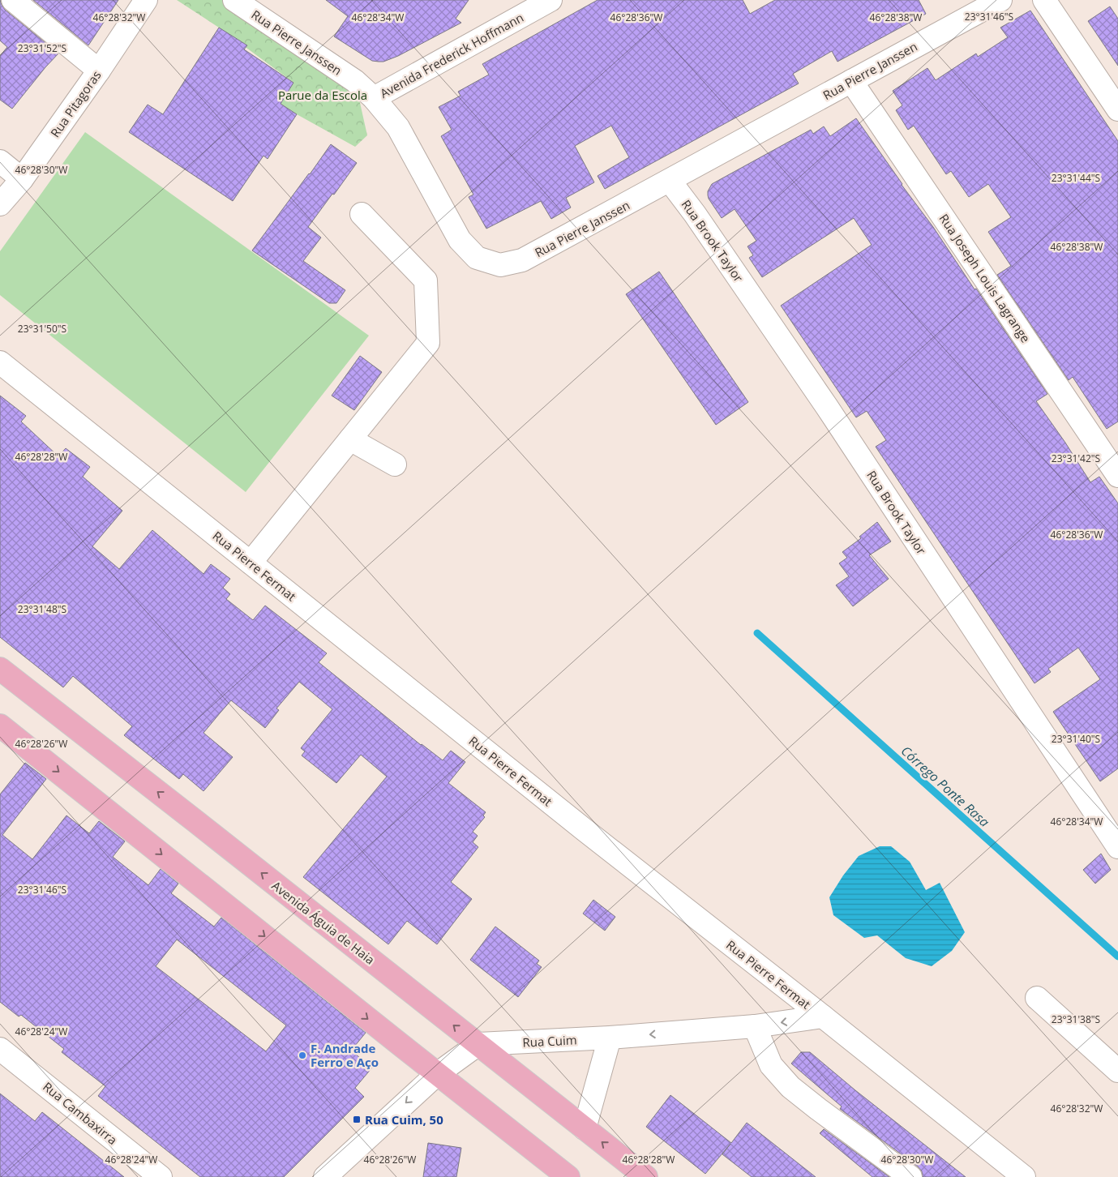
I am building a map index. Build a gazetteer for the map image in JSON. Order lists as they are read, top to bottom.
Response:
{
  "streets": {
    "main road": ["Avenida Águia de Haia"],
    "street": [
      "Rua Pierre Janssen",
      "Avenida Frederick Hoffmann",
      "Rua Pitagoras",
      "Rua Brook Taylor",
      "Rua Joseph Louis Lagrange",
      "Rua Pierre Fermat",
      "Rua Cuim",
      "Rua Cambaxirra"
    ]
  },
  "crossings": [
    ["Rua Pierre Janssen", "Avenida Frederick Hoffmann"],
    ["Rua Pierre Janssen", "Rua Brook Taylor"],
    ["Rua Pierre Janssen", "Rua Joseph Louis Lagrange"],
    ["Rua Pierre Fermat", "Rua Cuim"],
    ["Avenida Águia de Haia", "Rua Cuim"]
  ],
  "one_way": ["Rua Cuim"],
  "water": ["Córrego Ponte Rasa"],
  "parks": ["Parue da Escola"],
  "places": {
    "other": ["F. Andrade Ferro e Aço"],
    "transit": ["Rua Cuim, 50"]
  },
  "coordinates": [
    "23°31'46\"S",
    "46°28'32\"W",
    "46°28'34\"W",
    "46°28'36\"W",
    "46°28'38\"W",
    "23°31'52\"S",
    "46°28'30\"W",
    "23°31'44\"S",
    "23°31'50\"S",
    "46°28'28\"W",
    "23°31'42\"S",
    "23°31'48\"S",
    "23°31'40\"S",
    "46°28'26\"W",
    "23°31'38\"S",
    "46°28'24\"W"
  ]
}
